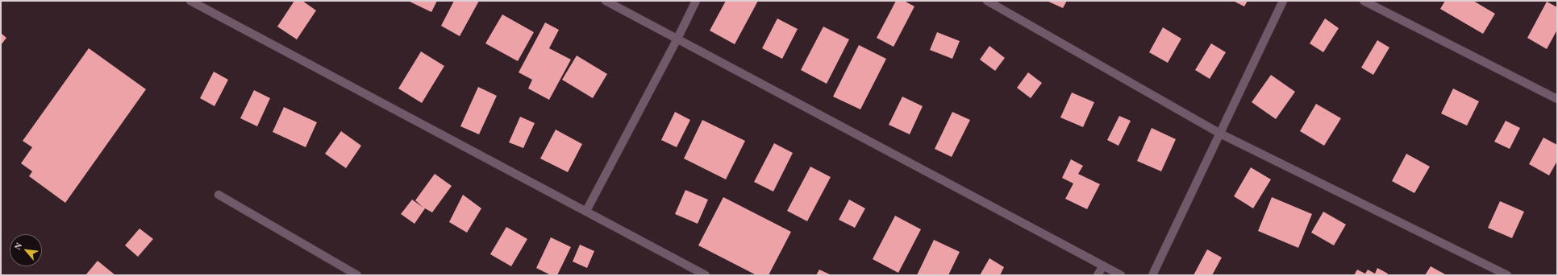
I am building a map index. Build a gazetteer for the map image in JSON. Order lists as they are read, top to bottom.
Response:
{
  "north": "top left"
}
